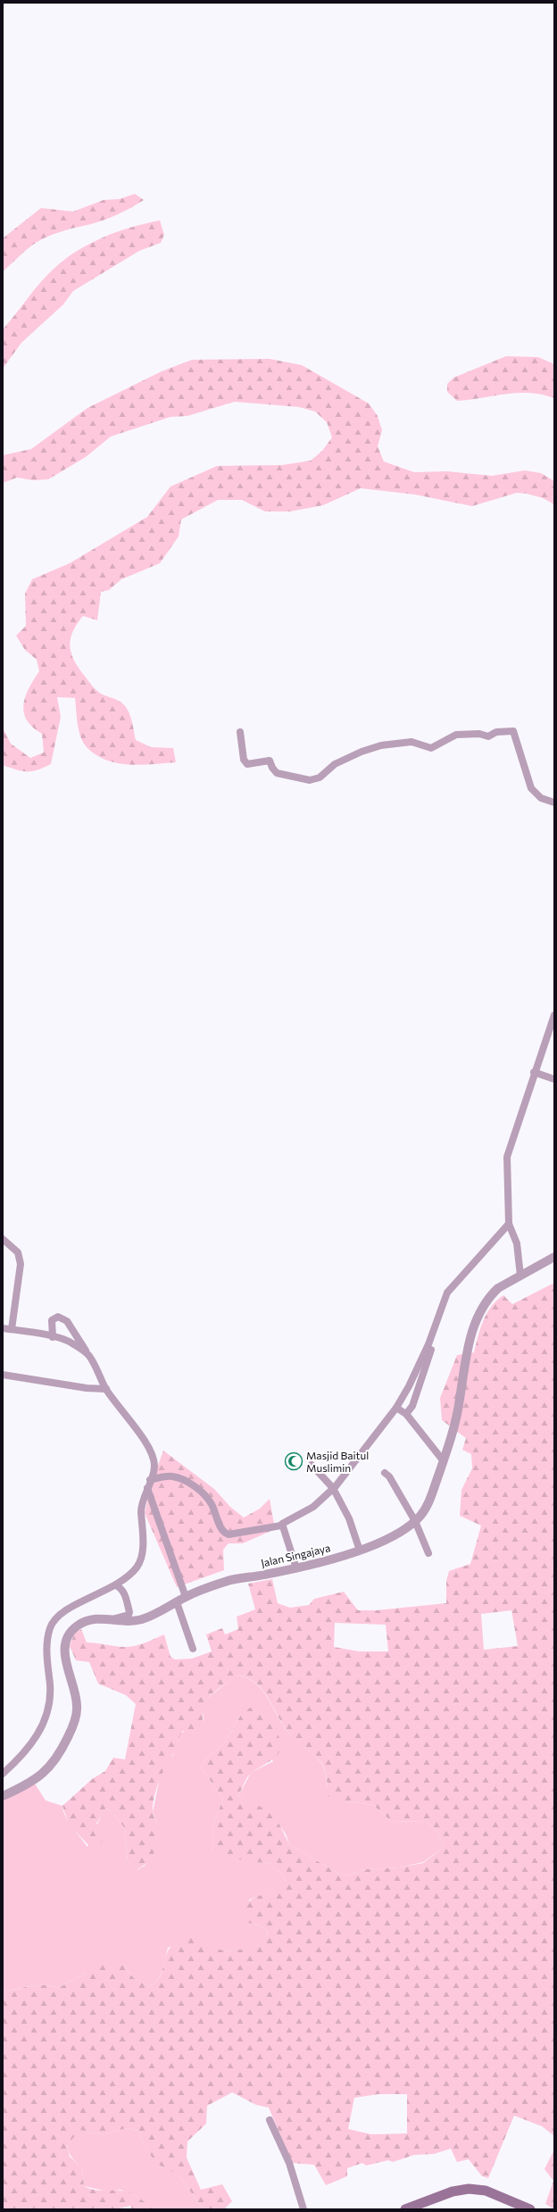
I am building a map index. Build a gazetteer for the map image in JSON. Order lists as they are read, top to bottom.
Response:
{
  "streets": {
    "street": ["Jalan Singajaya"]
  },
  "places": {
    "mosque": ["Masjid Baitul Muslimin"]
  }
}
